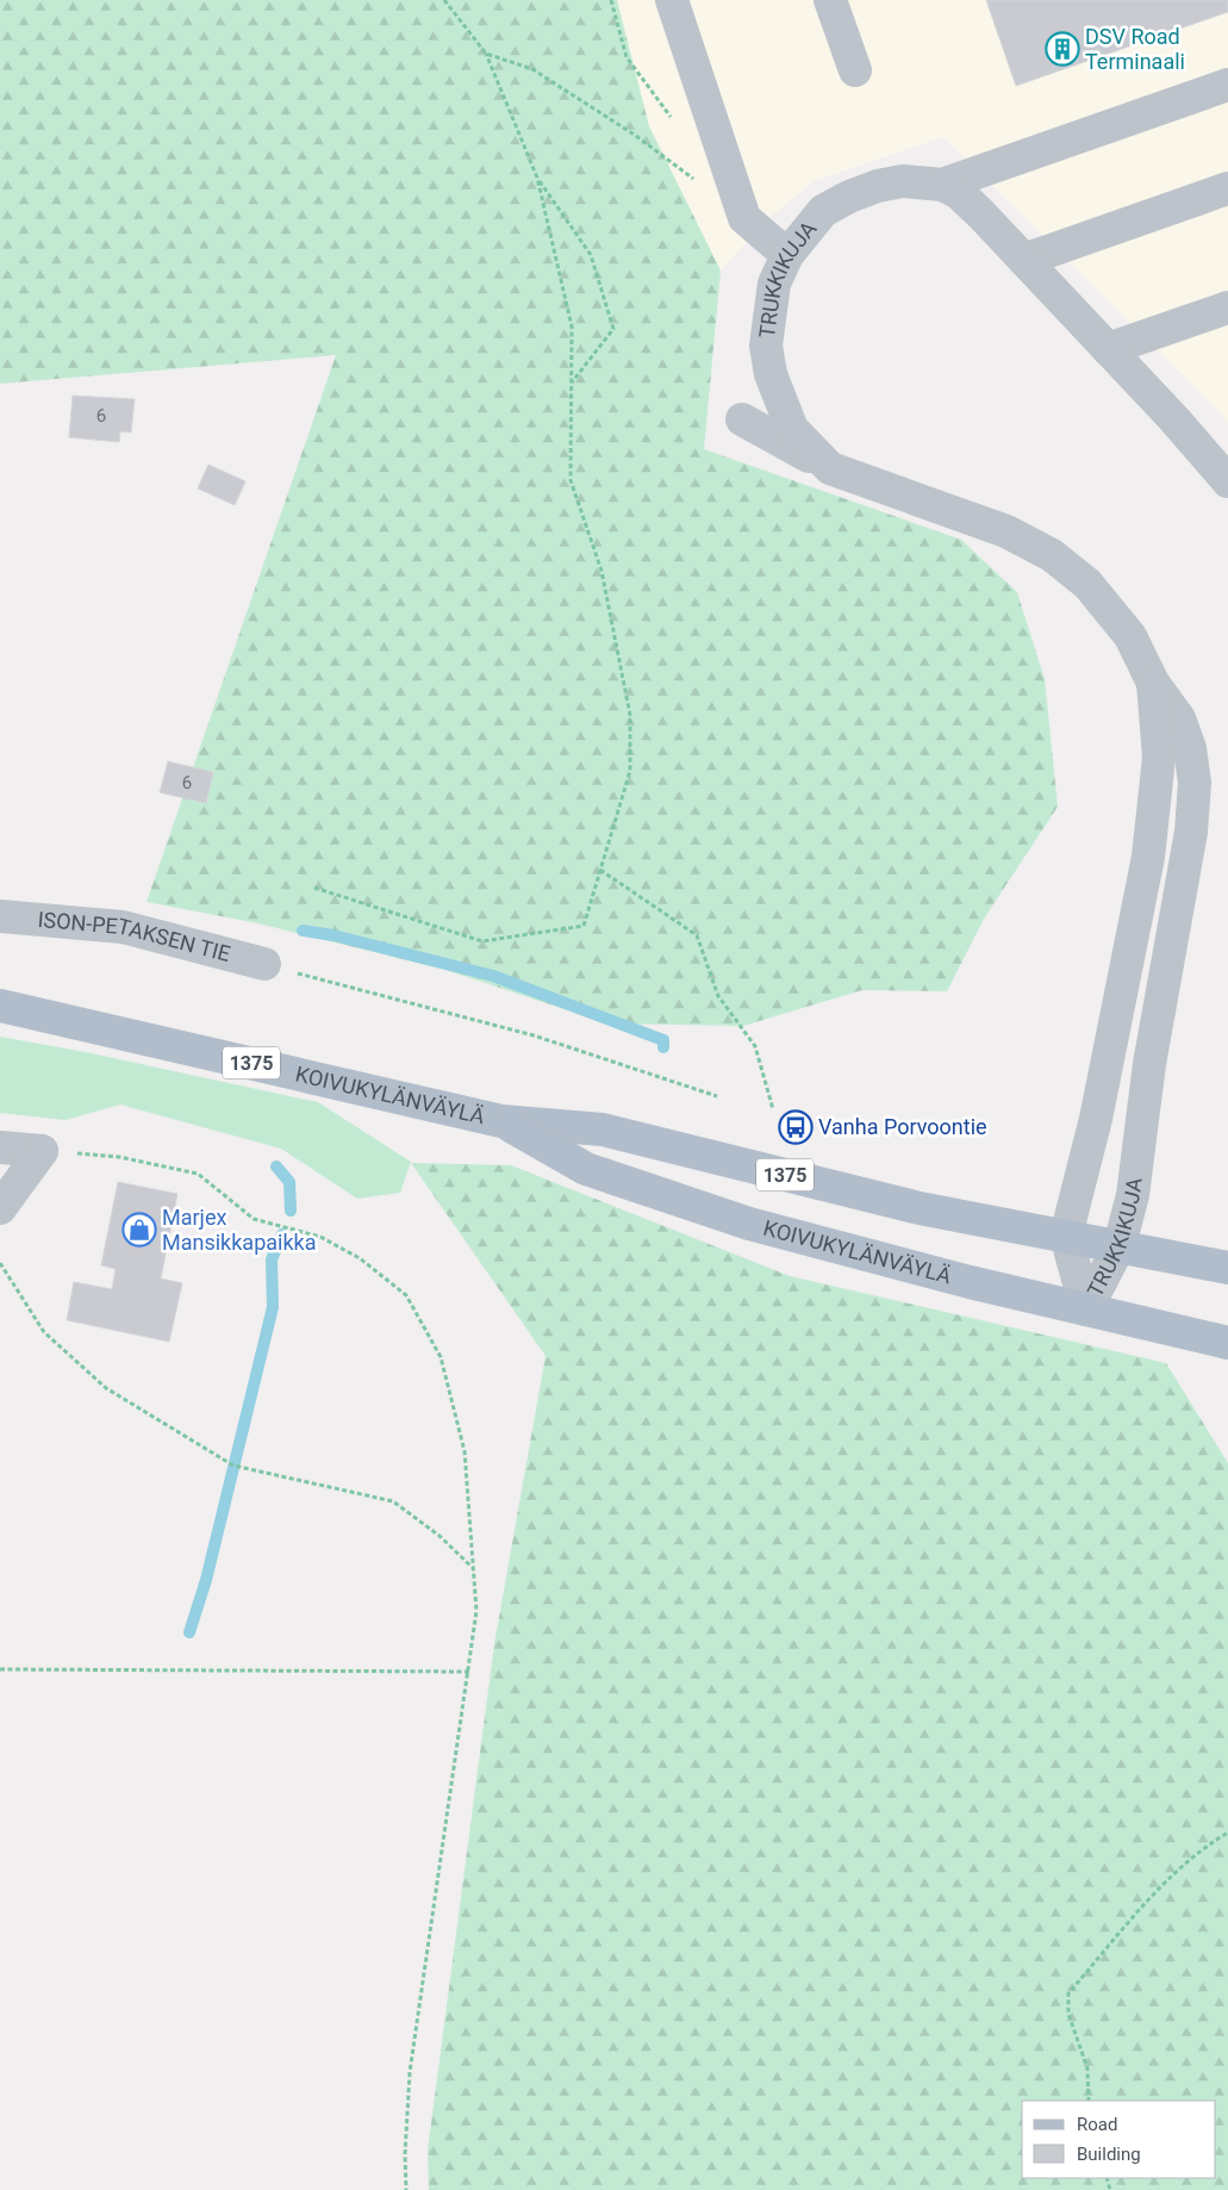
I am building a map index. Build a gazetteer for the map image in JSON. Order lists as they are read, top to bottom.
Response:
{
  "streets": {
    "main road": ["1375", "KOIVUKYLÄNVÄYLÄ"],
    "street": ["TRUKKIKUJA", "ISON-PETAKSEN TIE"]
  },
  "crossings": [
    ["TRUKKIKUJA", "KOIVUKYLÄNVÄYLÄ"]
  ],
  "places": {
    "building": ["DSV Road Terminaali"],
    "bus stop": ["Vanha Porvoontie"],
    "shop": ["Marjex Mansikkapaikka"]
  },
  "house_numbers": ["6", "6"],
  "legend": ["Road", "Building"]
}
